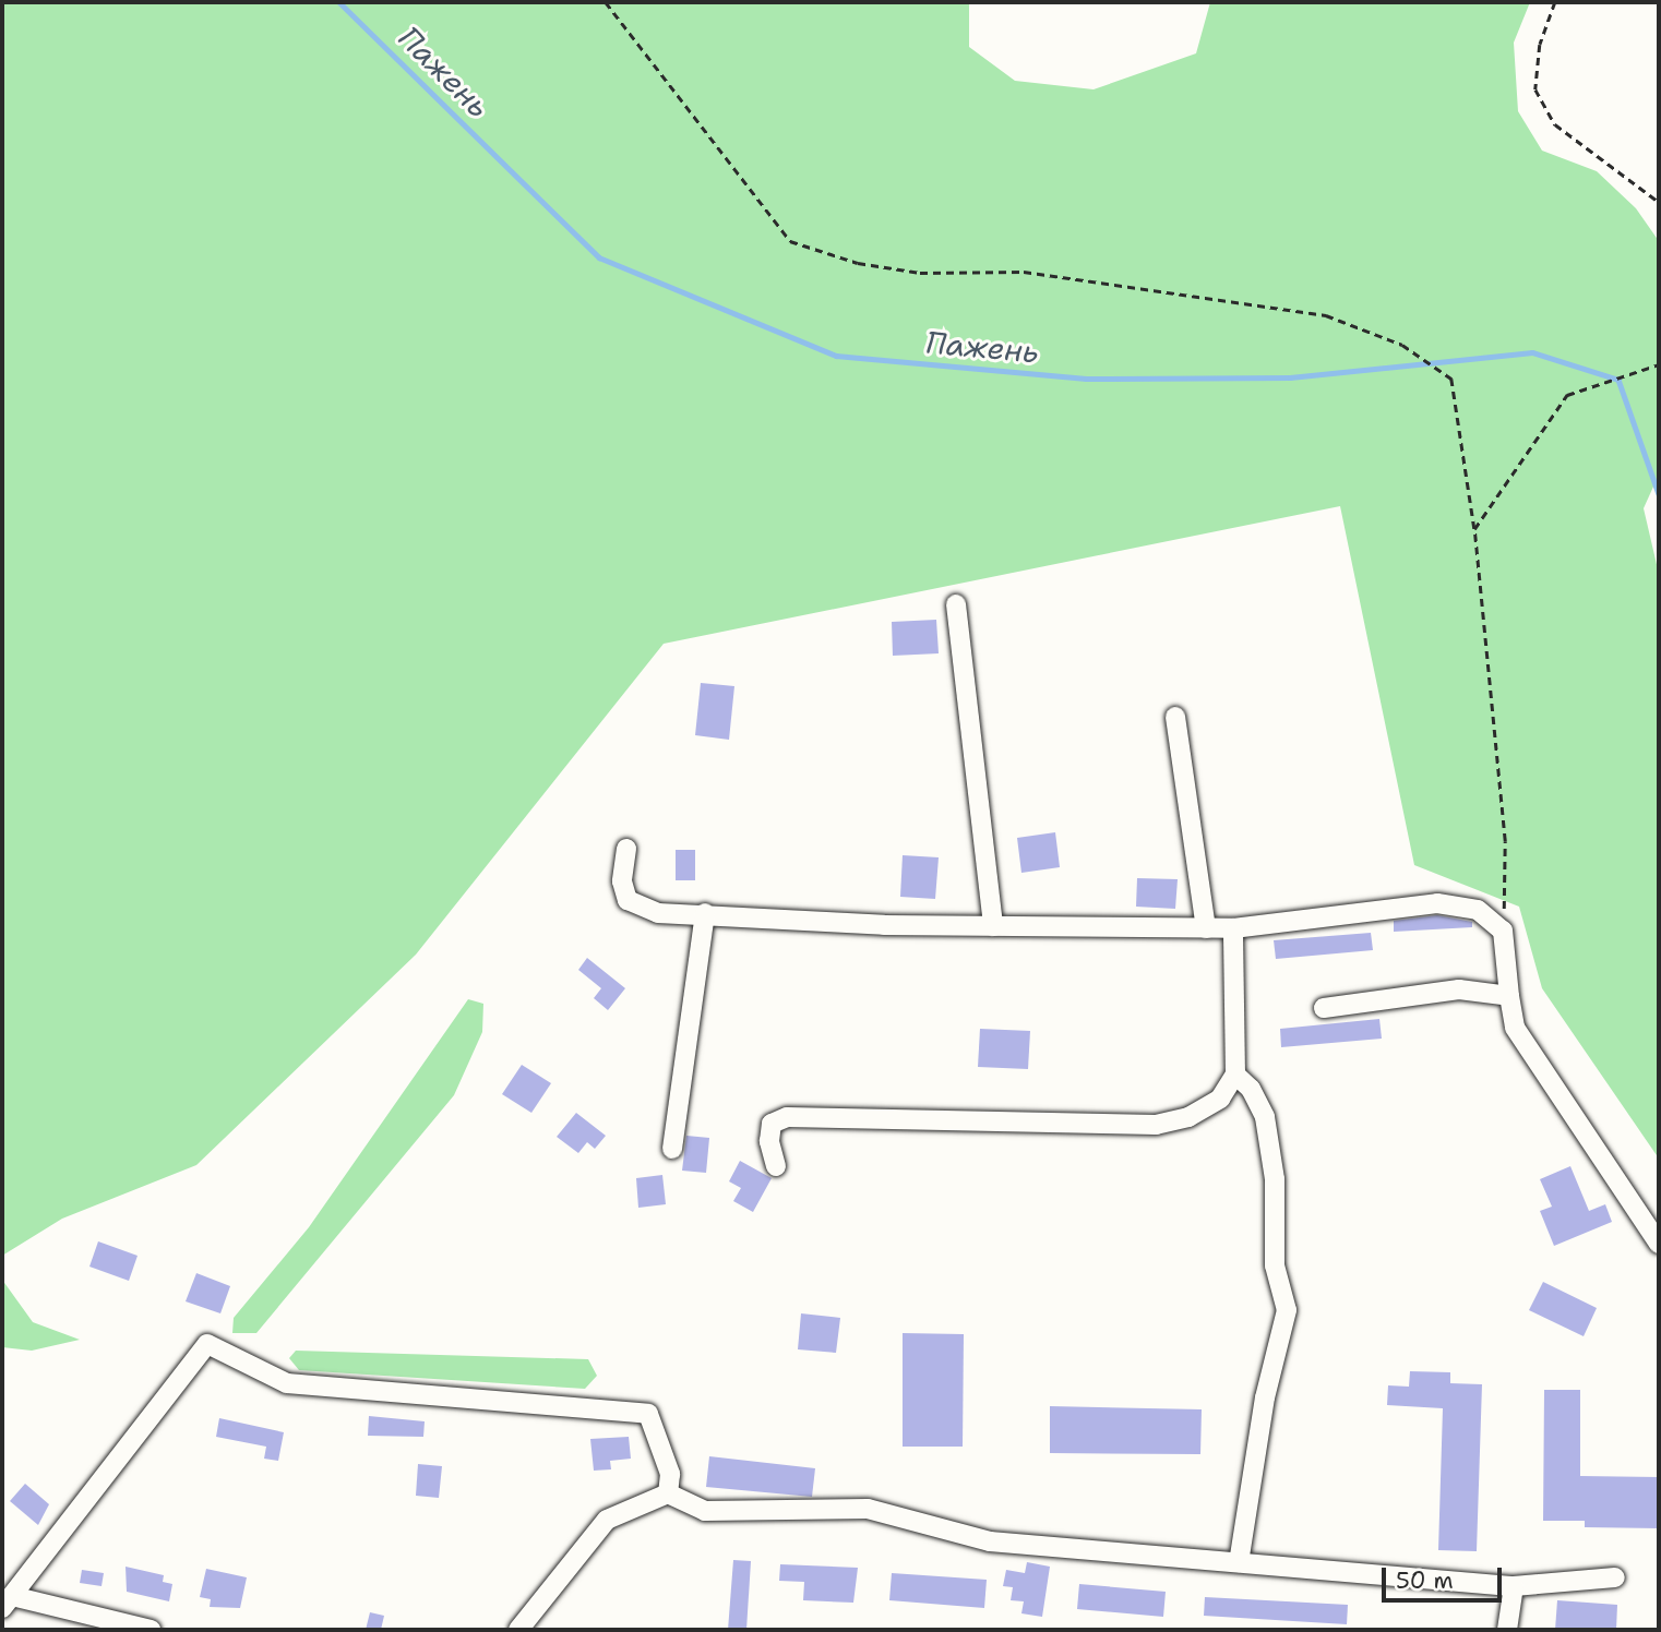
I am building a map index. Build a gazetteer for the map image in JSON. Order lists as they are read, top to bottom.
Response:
{
  "water": ["Пажень"],
  "scale_bar": "50 m"
}
